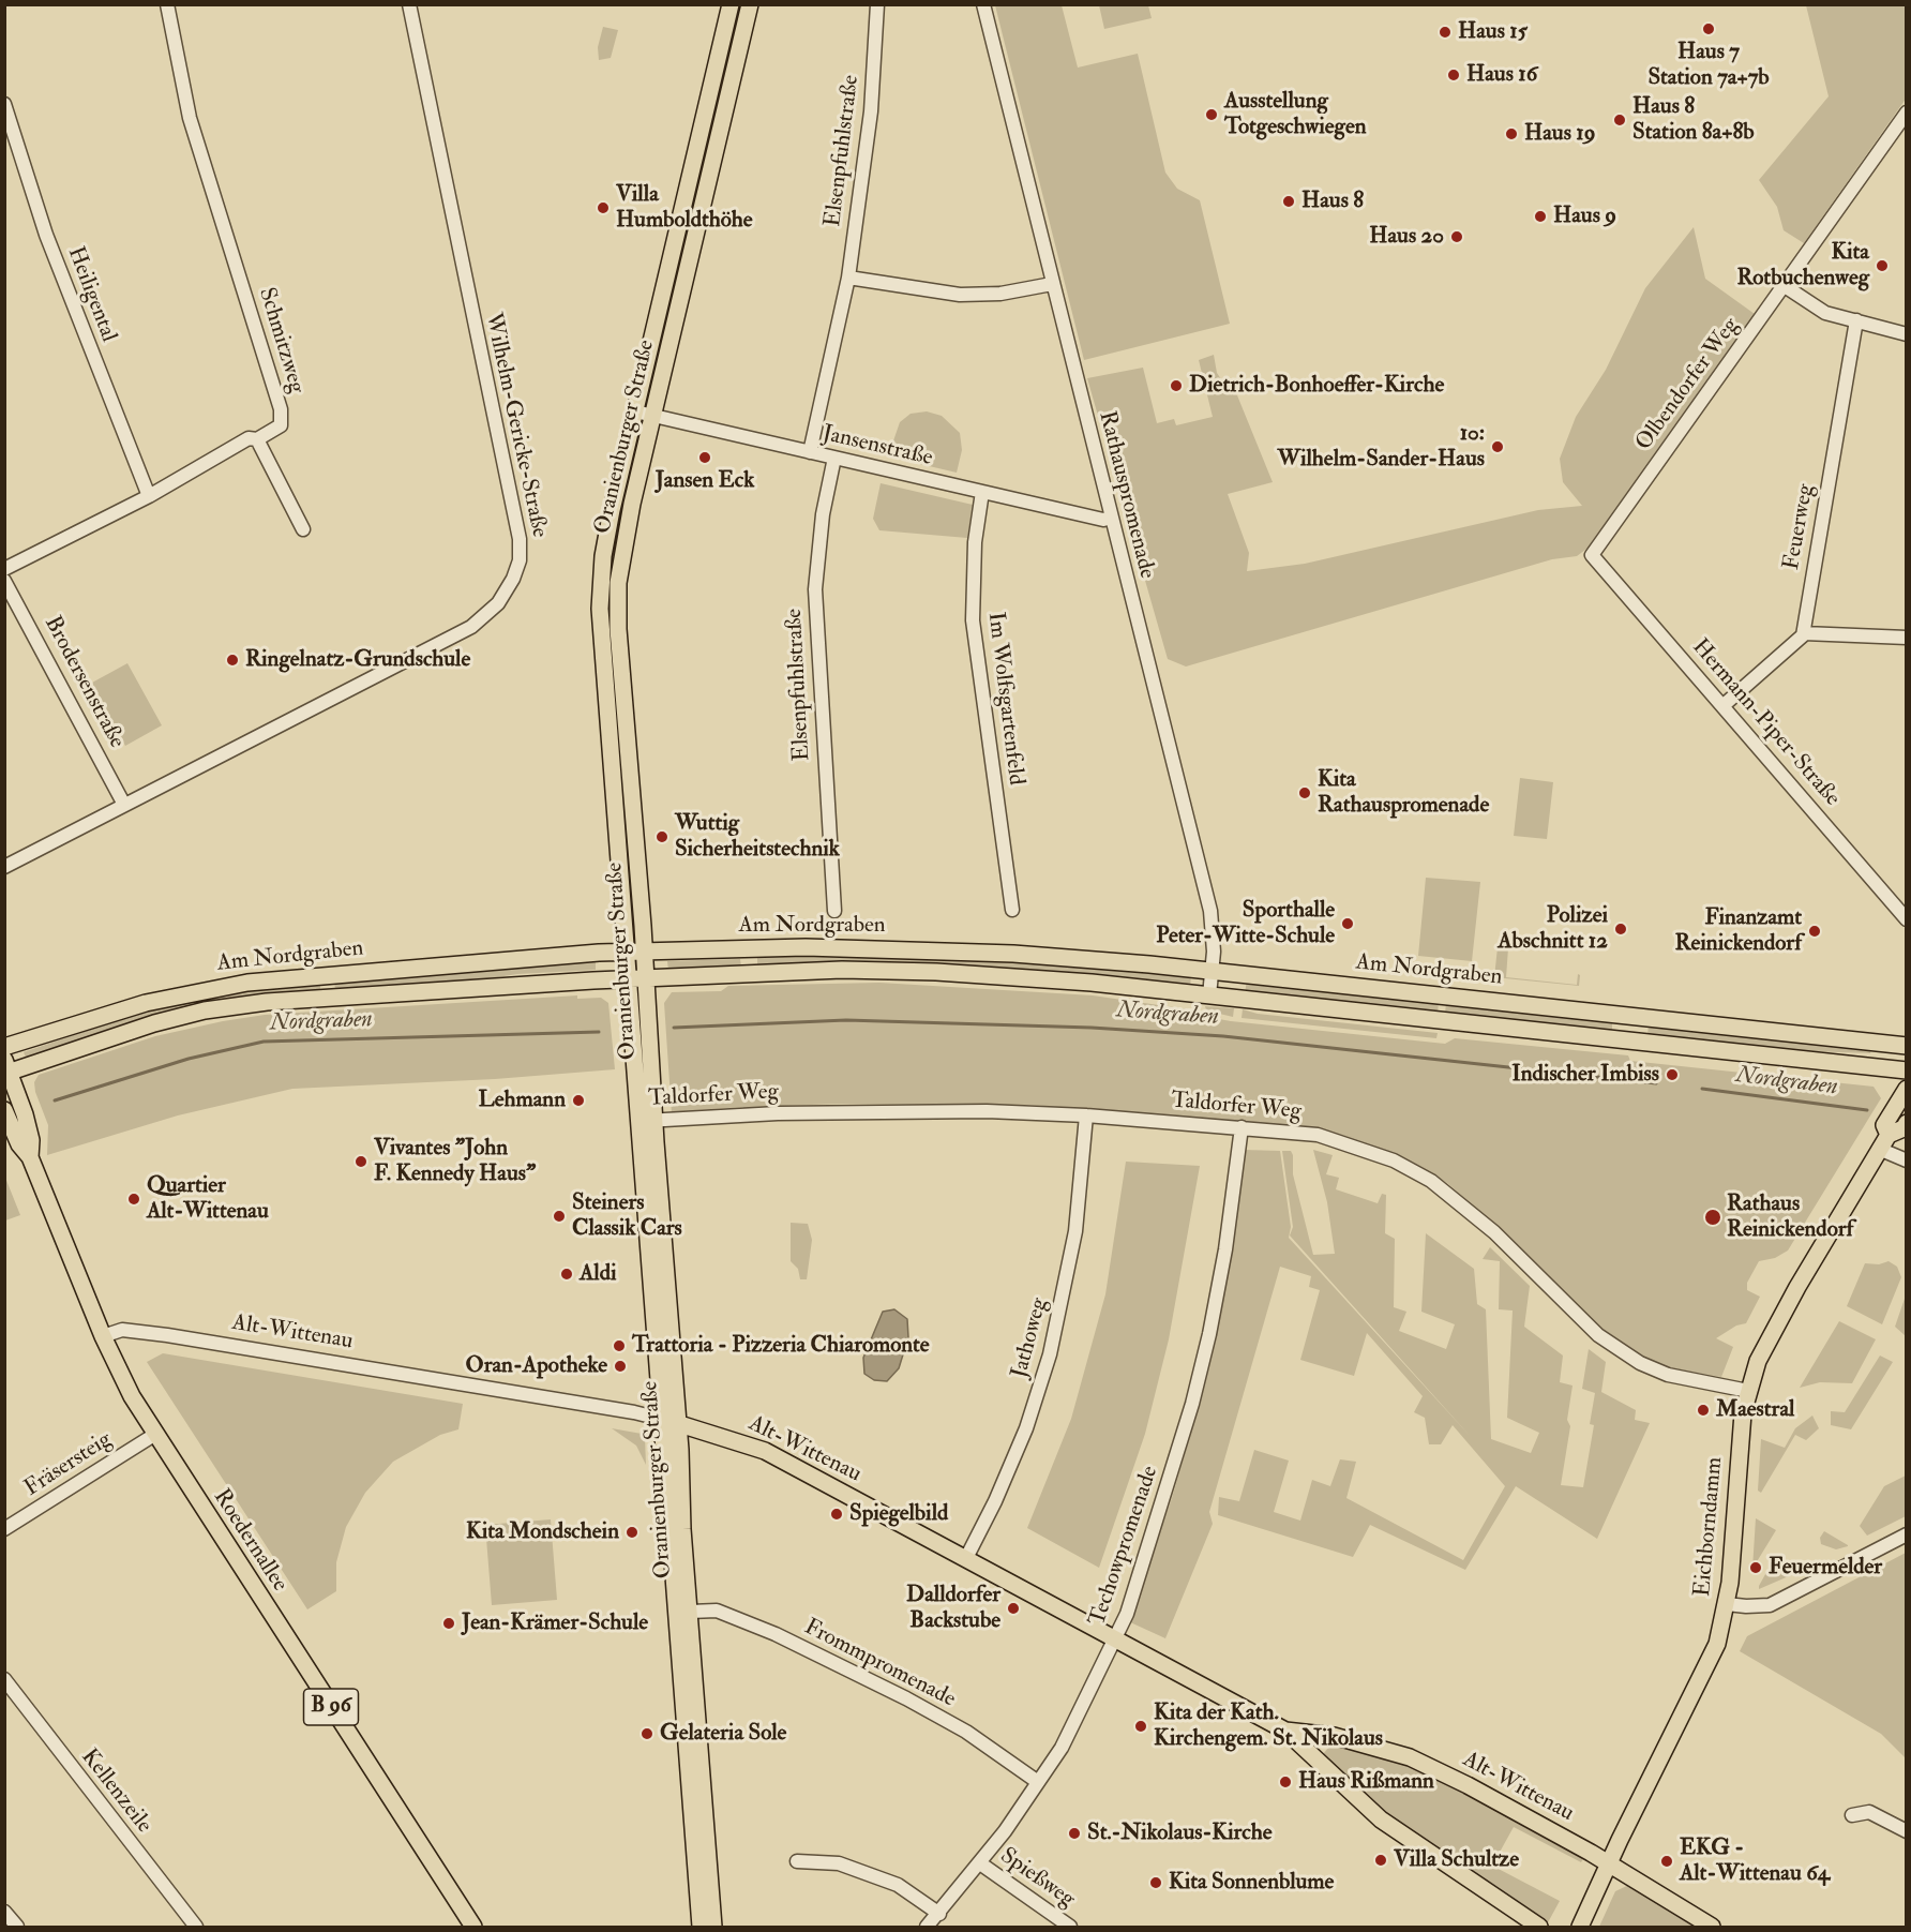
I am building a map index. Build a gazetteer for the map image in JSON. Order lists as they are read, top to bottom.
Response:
{
  "streets": {
    "main road": [
      "Oranienburger Straße",
      "Am Nordgraben",
      "Alt-Wittenau",
      "Eichborndamm",
      "Roedernallee",
      "B 96"
    ],
    "street": [
      "Elsenpfuhlstraße",
      "Heiligental",
      "Schmitzweg",
      "Olbendorfer Weg",
      "Wilhelm-Gericke-Straße",
      "Jansenstraße",
      "Rathauspromenade",
      "Feuerweg",
      "Brodersenstraße",
      "Im Wolfsgartenfeld",
      "Hermann-Piper-Straße",
      "Taldorfer Weg",
      "Jathoweg",
      "Fräsersteig",
      "Techowpromenade",
      "Frommpromenade",
      "Kellenzeile",
      "Spießweg"
    ]
  },
  "crossings": [
    ["Elsenpfuhlstraße", "Jansenstraße"],
    ["Heiligental", "Schmitzweg"],
    ["Olbendorfer Weg", "Hermann-Piper-Straße"],
    ["Wilhelm-Gericke-Straße", "Brodersenstraße"],
    ["Oranienburger Straße", "Jansenstraße"],
    ["Oranienburger Straße", "Am Nordgraben"],
    ["Oranienburger Straße", "Taldorfer Weg"],
    ["Oranienburger Straße", "Alt-Wittenau"],
    ["Oranienburger Straße", "Frommpromenade"],
    ["Jansenstraße", "Rathauspromenade"],
    ["Jansenstraße", "Im Wolfsgartenfeld"],
    ["Rathauspromenade", "Am Nordgraben"],
    ["Am Nordgraben", "Roedernallee"],
    ["Taldorfer Weg", "Jathoweg"],
    ["Taldorfer Weg", "Eichborndamm"],
    ["Taldorfer Weg", "Techowpromenade"],
    ["Alt-Wittenau", "Jathoweg"],
    ["Alt-Wittenau", "Eichborndamm"],
    ["Alt-Wittenau", "Roedernallee"],
    ["Alt-Wittenau", "Techowpromenade"],
    ["Fräsersteig", "Roedernallee"],
    ["Techowpromenade", "Frommpromenade"],
    ["Techowpromenade", "Spießweg"]
  ],
  "water": ["Nordgraben"],
  "places": [
    "Haus 7 Station 7a+7b",
    "Haus 15",
    "Haus 16",
    "Ausstellung Totgeschwiegen",
    "Haus 8 Station 8a+8b",
    "Haus 19",
    "Haus 8",
    "Villa Humboldthöhe",
    "Haus 9",
    "Haus 20",
    "Kita Rotbuchenweg",
    "Dietrich-Bonhoeffer-Kirche",
    "10: Wilhelm-Sander-Haus",
    "Jansen Eck",
    "Ringelnatz-Grundschule",
    "Kita Rathauspromenade",
    "Wuttig Sicherheitstechnik",
    "Sporthalle Peter-Witte-Schule",
    "Polizei Abschnitt 12",
    "Finanzamt Reinickendorf",
    "Indischer Imbiss",
    "Lehmann",
    "Vivantes \"John F. Kennedy Haus\"",
    "Quartier Alt-Wittenau",
    "Steiners Classik Cars",
    "Rathaus Reinickendorf",
    "Aldi",
    "Trattoria - Pizzeria Chiaromonte",
    "Oran-Apotheke",
    "Maestral",
    "Spiegelbild",
    "Kita Mondschein",
    "Feuermelder",
    "Dalldorfer Backstube",
    "Jean-Krämer-Schule",
    "Kita der Kath. Kirchengem. St. Nikolaus",
    "Gelateria Sole",
    "Haus Rißmann",
    "St.-Nikolaus-Kirche",
    "Villa Schultze",
    "EKG - Alt-Wittenau 64",
    "Kita Sonnenblume"
  ]
}
